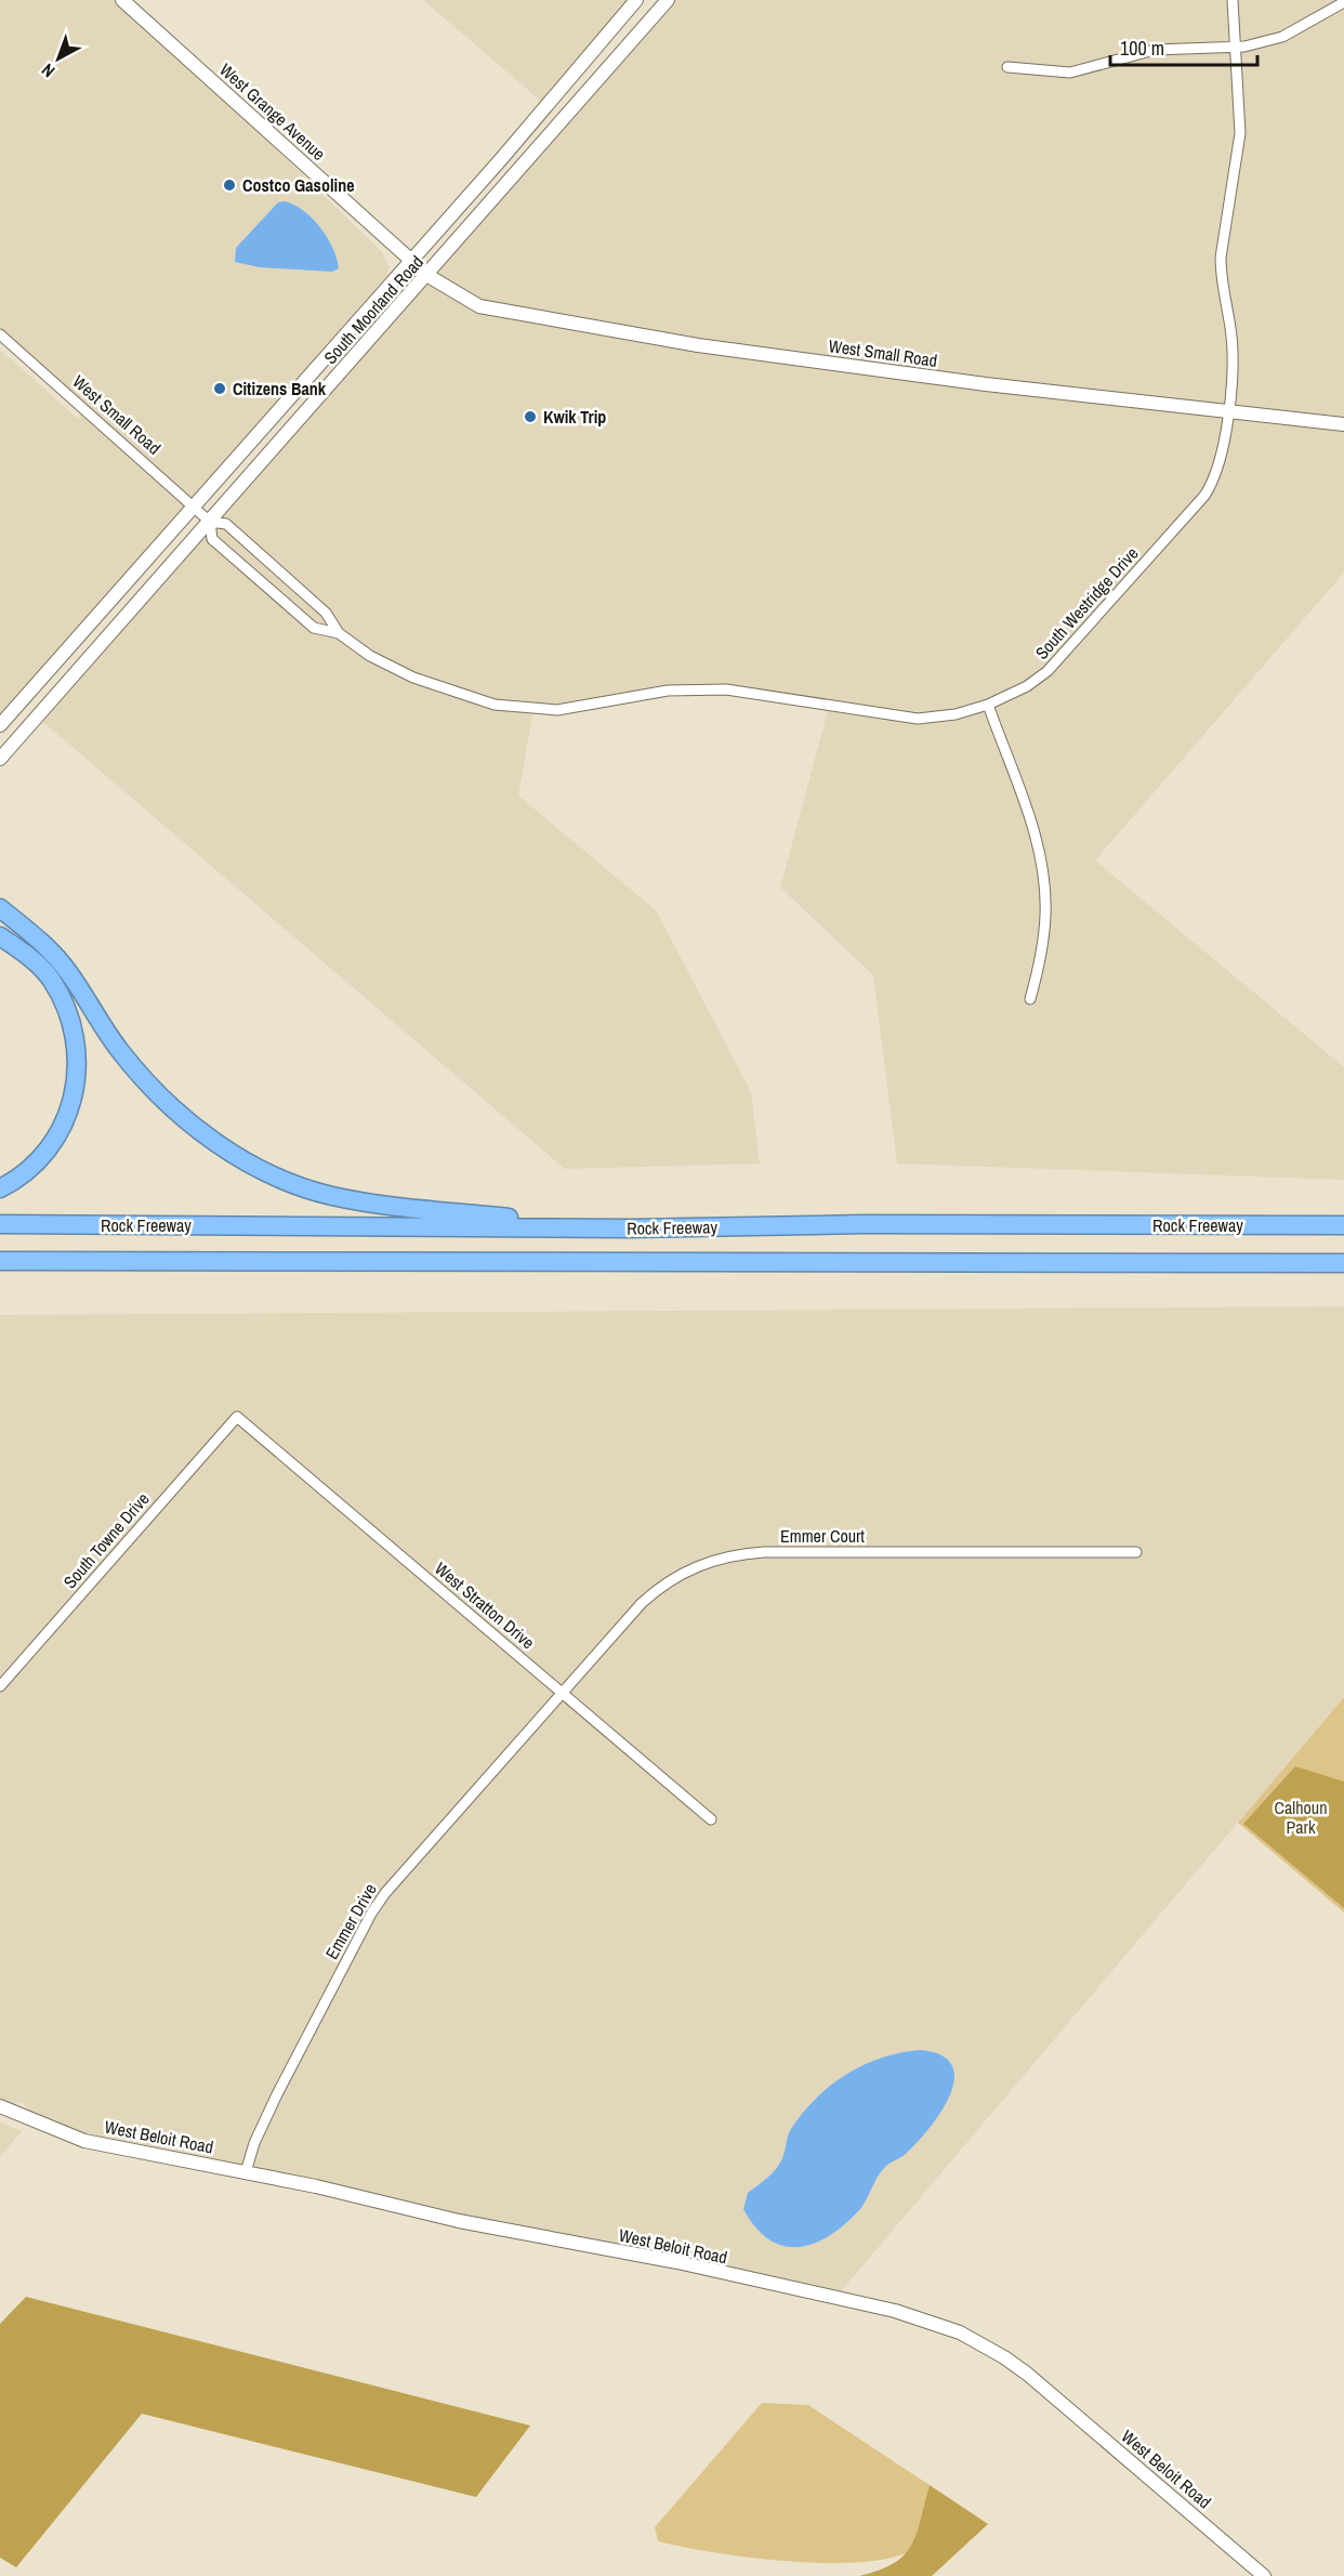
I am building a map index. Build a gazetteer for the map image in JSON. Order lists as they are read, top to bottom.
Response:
{
  "streets": {
    "highway": ["Rock Freeway"],
    "main road": [
      "West Grange Avenue",
      "South Moorland Road",
      "West Small Road",
      "West Beloit Road"
    ],
    "street": [
      "South Westridge Drive",
      "Emmer Court",
      "South Towne Drive",
      "West Stratton Drive",
      "Emmer Drive"
    ]
  },
  "crossings": [
    ["West Grange Avenue", "South Moorland Road"],
    ["West Grange Avenue", "West Small Road"],
    ["South Moorland Road", "West Small Road"],
    ["South Moorland Road", "South Westridge Drive"],
    ["West Small Road", "South Westridge Drive"],
    ["Emmer Court", "West Stratton Drive"],
    ["Emmer Court", "Emmer Drive"],
    ["South Towne Drive", "West Stratton Drive"],
    ["West Stratton Drive", "Emmer Drive"],
    ["Emmer Drive", "West Beloit Road"]
  ],
  "parks": ["Calhoun Park"],
  "places": ["Costco Gasoline", "Citizens Bank", "Kwik Trip"],
  "scale_bar": "100 m",
  "north": "bottom left"
}
